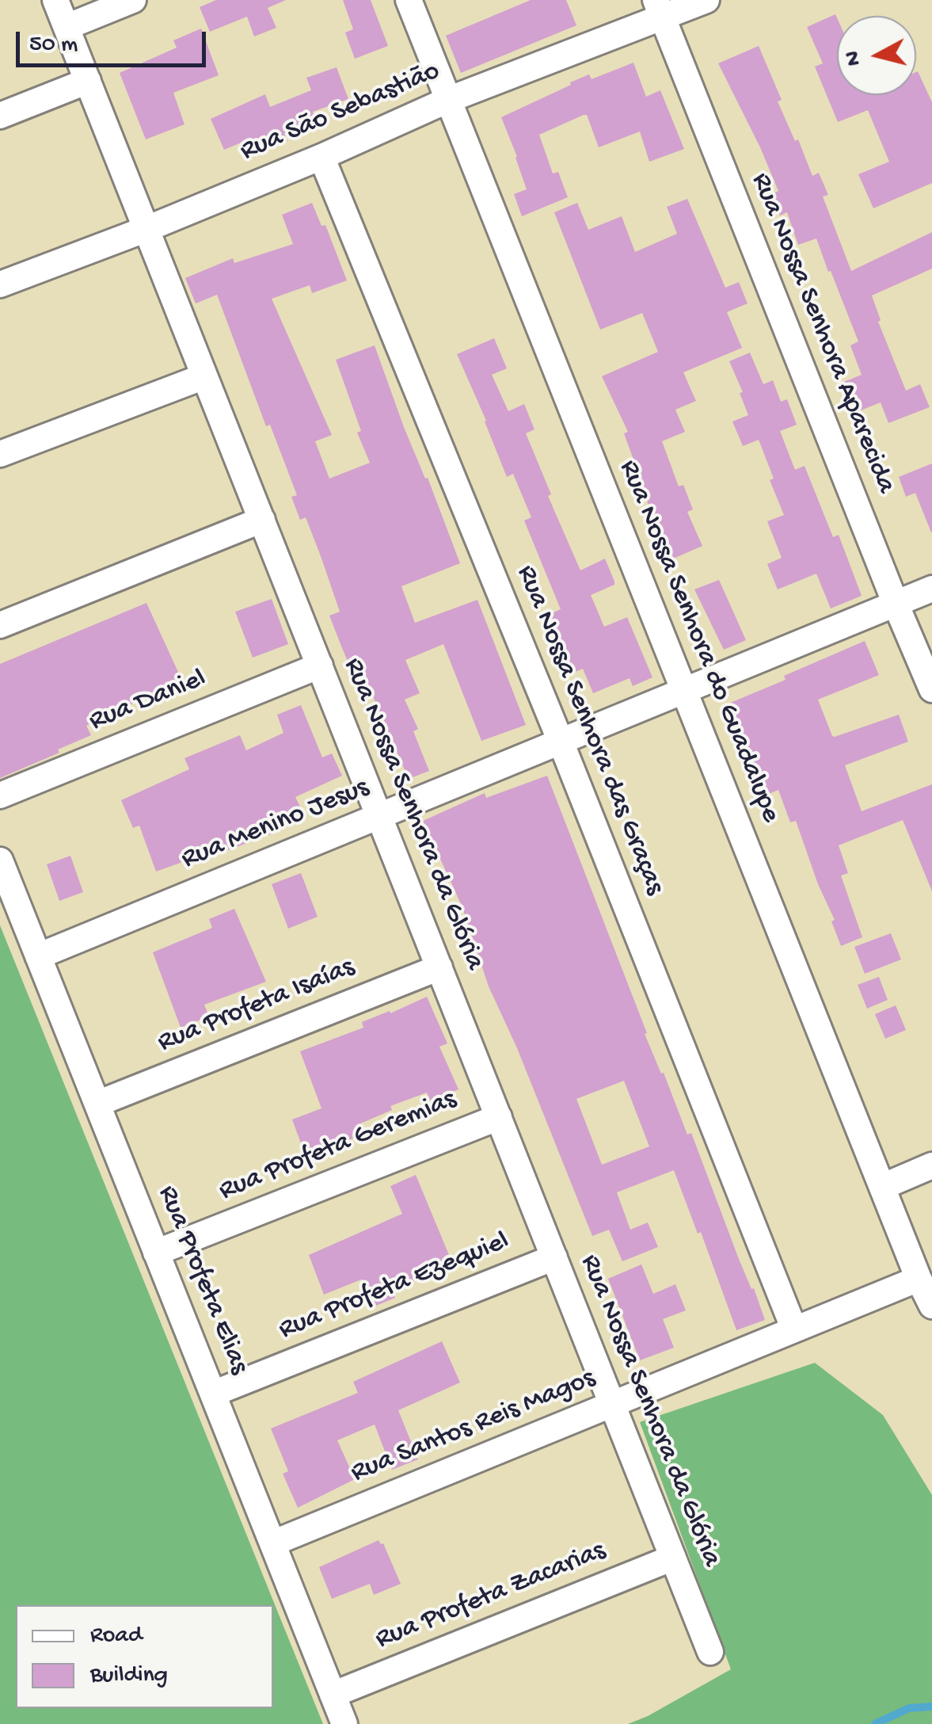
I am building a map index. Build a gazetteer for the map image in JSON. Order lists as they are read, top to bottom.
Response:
{
  "streets": {
    "street": [
      "Rua São Sebastião",
      "Rua Nossa Senhora Aparecida",
      "Rua Nossa Senhora do Guadalupe",
      "Rua Daniel",
      "Rua Nossa Senhora das Graças",
      "Rua Nossa Senhora da Glória",
      "Rua Menino Jesus",
      "Rua Profeta Isaías",
      "Rua Profeta Geremias",
      "Rua Profeta Elias",
      "Rua Profeta Ezequiel",
      "Rua Santos Reis Magos",
      "Rua Profeta Zacarias"
    ]
  },
  "crossings": [
    ["Rua São Sebastião", "Rua Nossa Senhora Aparecida"],
    ["Rua São Sebastião", "Rua Nossa Senhora do Guadalupe"],
    ["Rua São Sebastião", "Rua Nossa Senhora das Graças"],
    ["Rua São Sebastião", "Rua Nossa Senhora da Glória"],
    ["Rua Nossa Senhora Aparecida", "Rua Menino Jesus"],
    ["Rua Nossa Senhora do Guadalupe", "Rua Menino Jesus"],
    ["Rua Nossa Senhora do Guadalupe", "Rua Santos Reis Magos"],
    ["Rua Daniel", "Rua Nossa Senhora da Glória"],
    ["Rua Nossa Senhora das Graças", "Rua Menino Jesus"],
    ["Rua Nossa Senhora das Graças", "Rua Santos Reis Magos"],
    ["Rua Nossa Senhora da Glória", "Rua Menino Jesus"],
    ["Rua Nossa Senhora da Glória", "Rua Profeta Isaías"],
    ["Rua Nossa Senhora da Glória", "Rua Profeta Geremias"],
    ["Rua Nossa Senhora da Glória", "Rua Profeta Ezequiel"],
    ["Rua Nossa Senhora da Glória", "Rua Santos Reis Magos"],
    ["Rua Nossa Senhora da Glória", "Rua Profeta Zacarias"],
    ["Rua Menino Jesus", "Rua Profeta Elias"],
    ["Rua Profeta Isaías", "Rua Profeta Elias"],
    ["Rua Profeta Geremias", "Rua Profeta Elias"],
    ["Rua Profeta Elias", "Rua Profeta Ezequiel"],
    ["Rua Profeta Elias", "Rua Santos Reis Magos"],
    ["Rua Profeta Elias", "Rua Profeta Zacarias"]
  ],
  "legend": ["Road", "Building"],
  "scale_bar": "50 m",
  "north": "left"
}
